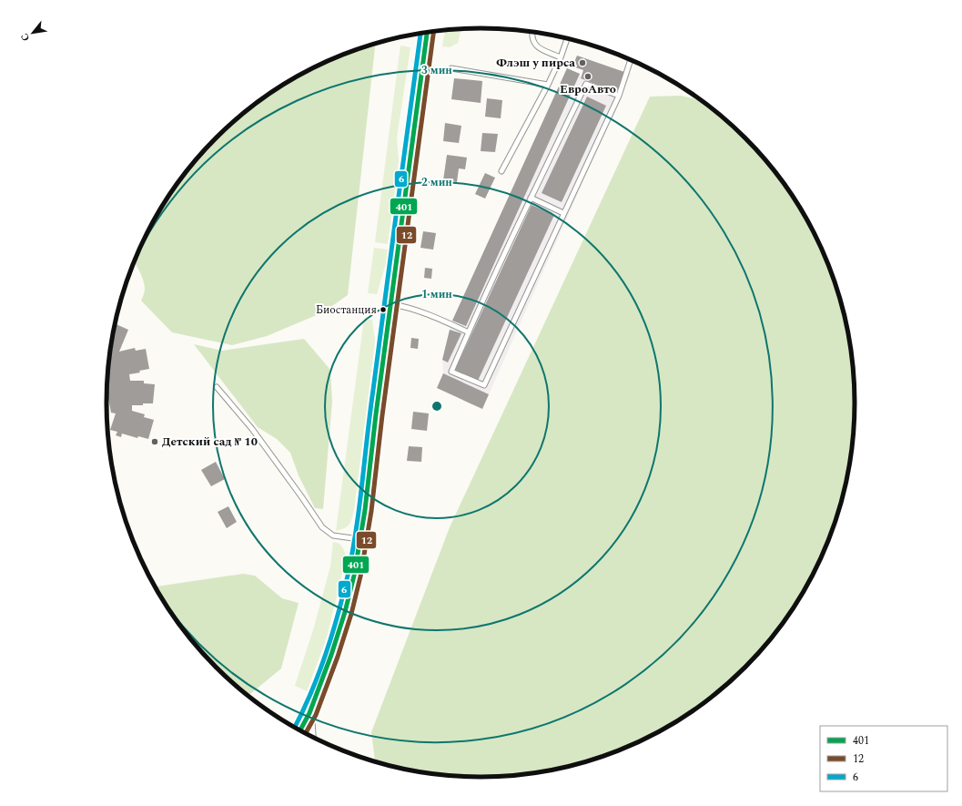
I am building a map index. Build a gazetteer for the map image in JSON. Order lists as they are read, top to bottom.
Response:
{
  "places": [
    "Флэш у пирса",
    "ЕвроАвто",
    "Биостанция",
    "Детский сад № 10"
  ],
  "lines": ["transit line 12", "transit line 401", "transit line 6"],
  "legend": ["401", "12", "6"],
  "north": "bottom left",
  "rings": ["3 мин", "2 мин", "1 мин"]
}
